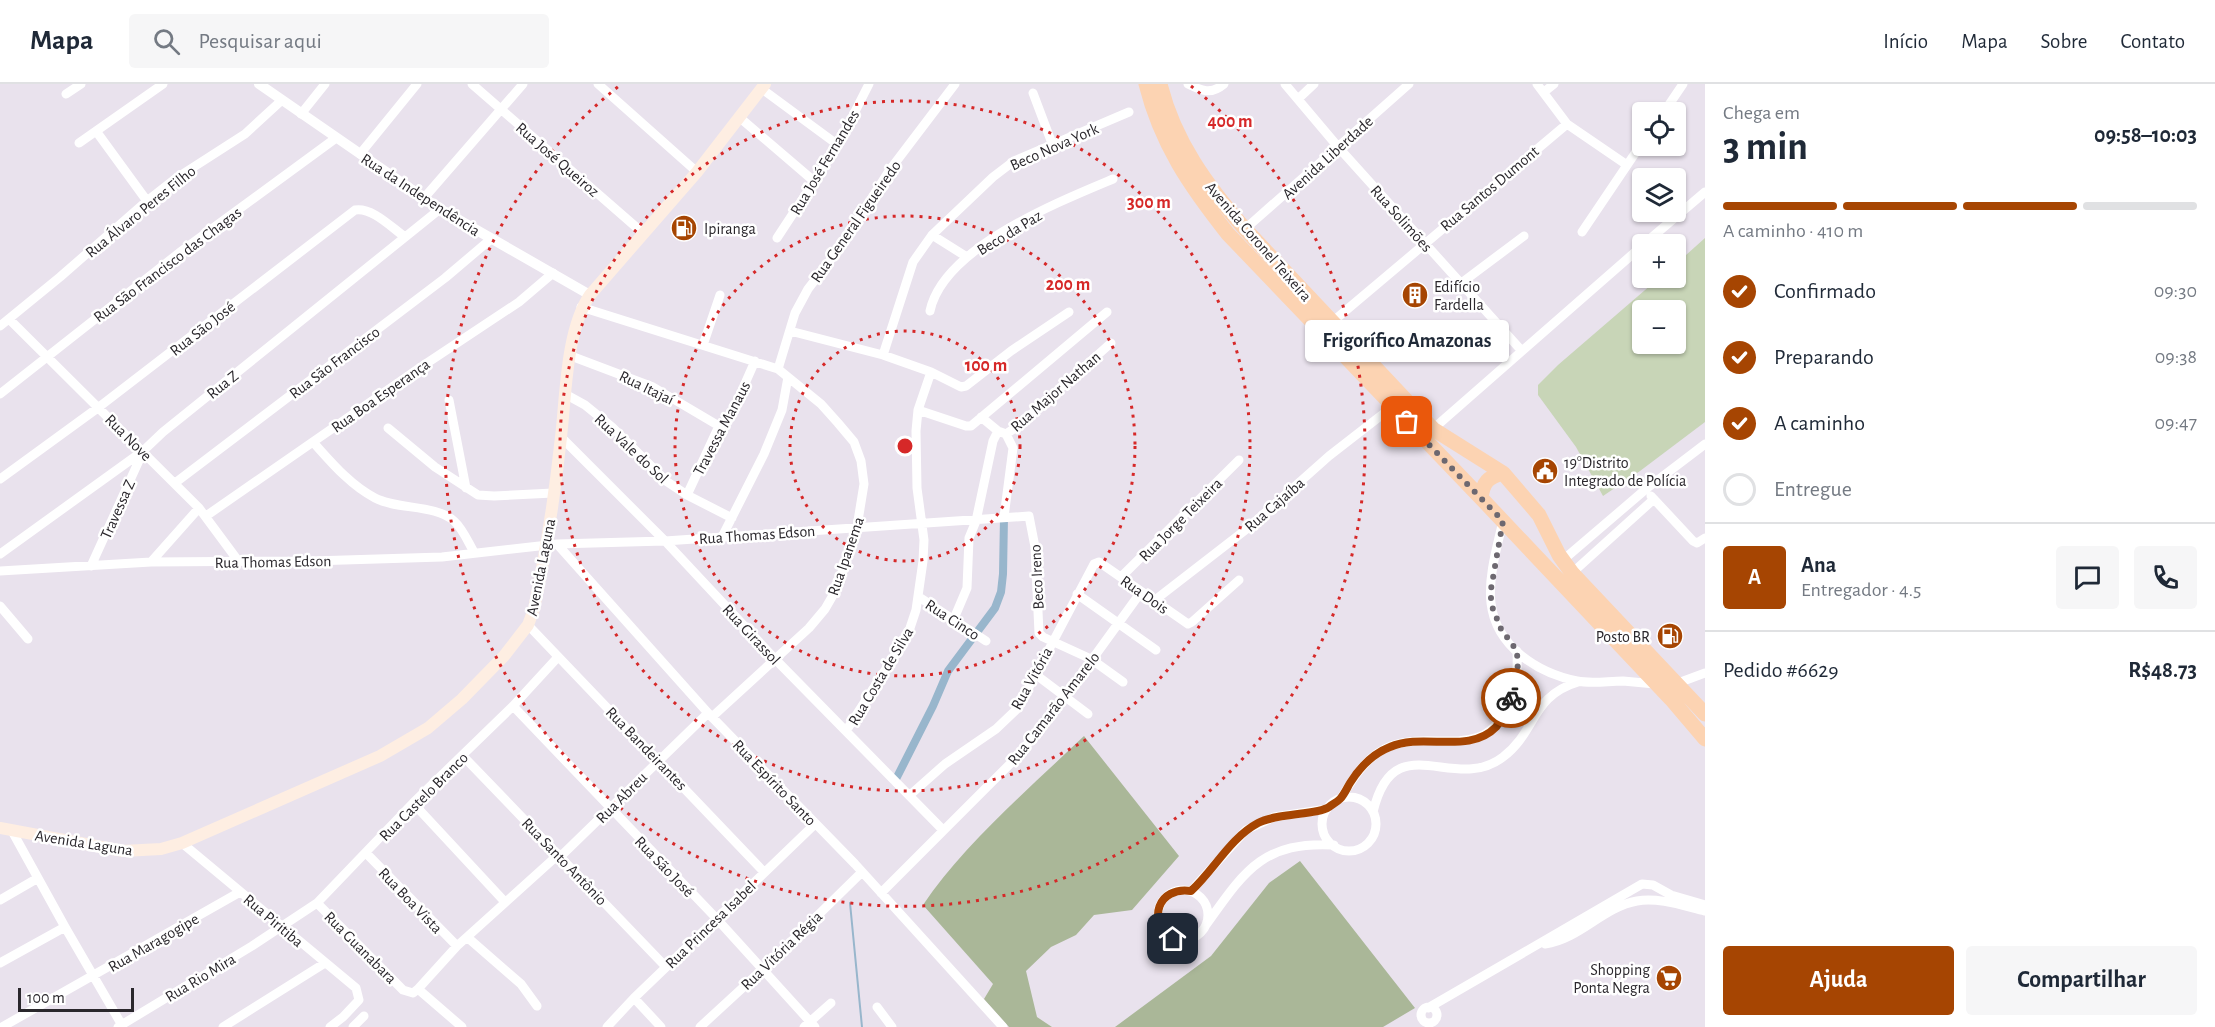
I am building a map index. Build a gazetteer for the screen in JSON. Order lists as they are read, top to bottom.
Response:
{
  "streets": {
    "highway": ["Avenida Coronel Teixeira"],
    "main road": ["Avenida Laguna"],
    "street": [
      "Beco Nova York",
      "Avenida Liberdade",
      "Rua José Queiroz",
      "Rua José Fernandes",
      "Rua Santos Dumont",
      "Rua da Independência",
      "Rua Álvaro Peres Filho",
      "Rua Solimões",
      "Rua General Figueiredo",
      "Beco da Paz",
      "Rua São Francisco das Chagas",
      "Rua São José",
      "Rua São Francisco",
      "Rua Z",
      "Rua Itajaí",
      "Rua Major Nathan",
      "Rua Boa Esperança",
      "Travessa Manaus",
      "Rua Nove",
      "Rua Vale do Sol",
      "Rua Cajaíba",
      "Travessa Z",
      "Rua Jorge Teixeira",
      "Rua Thomas Edson",
      "Rua Ipanema",
      "Beco Ireno",
      "Rua Dois",
      "Rua Cinco",
      "Rua Girassol",
      "Rua Costa de Silva",
      "Rua Vitória",
      "Rua Camarão Amarelo",
      "Rua Bandeirantes",
      "Rua Espírito Santo",
      "Rua Castelo Branco",
      "Rua Abreu",
      "Rua Santo Antônio",
      "Rua Boa Vista",
      "Rua Piritiba",
      "Rua Princesa Isabel",
      "Rua Maragogipe",
      "Rua Guanabara",
      "Rua Vitória Régia",
      "Rua Rio Mira"
    ]
  },
  "crossings": [
    ["Avenida Liberdade", "Rua Solimões"],
    ["Avenida Liberdade", "Avenida Coronel Teixeira"],
    ["Rua José Queiroz", "Avenida Laguna"],
    ["Rua Santos Dumont", "Rua Solimões"],
    ["Rua Santos Dumont", "Avenida Coronel Teixeira"],
    ["Rua da Independência", "Rua Álvaro Peres Filho"],
    ["Rua da Independência", "Rua São Francisco das Chagas"],
    ["Rua da Independência", "Rua São Francisco"],
    ["Rua da Independência", "Rua Z"],
    ["Rua da Independência", "Rua Boa Esperança"],
    ["Rua da Independência", "Avenida Laguna"],
    ["Rua Álvaro Peres Filho", "Rua Nove"],
    ["Rua General Figueiredo", "Rua Ipanema"],
    ["Avenida Coronel Teixeira", "Rua Cajaíba"],
    ["Rua São Francisco das Chagas", "Rua Nove"],
    ["Rua São José", "Rua Z"],
    ["Rua São José", "Rua Nove"],
    ["Rua São José", "Rua Castelo Branco"],
    ["Rua São José", "Rua Abreu"],
    ["Rua São José", "Rua Princesa Isabel"],
    ["Rua São José", "Rua Vitória Régia"],
    ["Rua São Francisco", "Rua Nove"],
    ["Rua Z", "Rua Nove"],
    ["Rua Z", "Travessa Z"],
    ["Rua Itajaí", "Travessa Manaus"],
    ["Rua Itajaí", "Avenida Laguna"],
    ["Rua Major Nathan", "Rua Thomas Edson"],
    ["Rua Major Nathan", "Rua Cinco"],
    ["Rua Boa Esperança", "Rua Nove"],
    ["Travessa Manaus", "Rua Vale do Sol"],
    ["Travessa Manaus", "Rua Ipanema"],
    ["Rua Nove", "Travessa Z"],
    ["Rua Nove", "Rua Thomas Edson"],
    ["Rua Vale do Sol", "Avenida Laguna"],
    ["Rua Cajaíba", "Rua Dois"],
    ["Travessa Z", "Rua Thomas Edson"],
    ["Rua Jorge Teixeira", "Rua Dois"],
    ["Rua Thomas Edson", "Rua Ipanema"],
    ["Rua Thomas Edson", "Avenida Laguna"],
    ["Rua Thomas Edson", "Beco Ireno"],
    ["Rua Thomas Edson", "Rua Girassol"],
    ["Rua Thomas Edson", "Rua Costa de Silva"],
    ["Rua Thomas Edson", "Rua Espírito Santo"],
    ["Rua Ipanema", "Avenida Laguna"],
    ["Rua Ipanema", "Rua Girassol"],
    ["Rua Ipanema", "Rua Espírito Santo"],
    ["Rua Ipanema", "Rua Abreu"],
    ["Avenida Laguna", "Rua Girassol"],
    ["Avenida Laguna", "Rua Bandeirantes"],
    ["Avenida Laguna", "Rua Espírito Santo"],
    ["Avenida Laguna", "Rua Piritiba"],
    ["Beco Ireno", "Rua Vitória"],
    ["Rua Dois", "Rua Vitória"],
    ["Rua Dois", "Rua Camarão Amarelo"],
    ["Rua Cinco", "Rua Costa de Silva"],
    ["Rua Girassol", "Rua Costa de Silva"],
    ["Rua Girassol", "Rua Vitória"],
    ["Rua Girassol", "Rua Camarão Amarelo"],
    ["Rua Camarão Amarelo", "Rua Espírito Santo"],
    ["Rua Bandeirantes", "Rua Castelo Branco"],
    ["Rua Bandeirantes", "Rua Abreu"],
    ["Rua Bandeirantes", "Rua Princesa Isabel"],
    ["Rua Espírito Santo", "Rua Abreu"],
    ["Rua Espírito Santo", "Rua Princesa Isabel"],
    ["Rua Espírito Santo", "Rua Vitória Régia"],
    ["Rua Castelo Branco", "Rua Santo Antônio"],
    ["Rua Castelo Branco", "Rua Boa Vista"],
    ["Rua Castelo Branco", "Rua Piritiba"],
    ["Rua Castelo Branco", "Rua Guanabara"],
    ["Rua Castelo Branco", "Rua Rio Mira"],
    ["Rua Abreu", "Rua Santo Antônio"],
    ["Rua Abreu", "Rua Boa Vista"],
    ["Rua Abreu", "Rua Guanabara"],
    ["Rua Santo Antônio", "Rua Princesa Isabel"],
    ["Rua Piritiba", "Rua Maragogipe"],
    ["Rua Piritiba", "Rua Rio Mira"]
  ],
  "places": {
    "fuel station": ["Ipiranga", "Posto BR"],
    "building": ["Edifício Fardella"],
    "other": ["Frigorífico Amazonas"],
    "public building": ["19°Distrito Integrado de Polícia"],
    "supermarket": ["Shopping Ponta Negra"]
  },
  "scale_bar": "100 m",
  "page": {
    "header": "Mapa",
    "search": "Pesquisar aqui",
    "nav": [
      "Início",
      "Mapa",
      "Sobre",
      "Contato"
    ],
    "heading": ["3 min", "Chega em", "09:58–10:03"],
    "panel": [
      "Ana",
      "Entregador · 4.5",
      "Pedido #6629",
      "R$48.73"
    ],
    "map_buttons": ["+", "−"],
    "bar": "A caminho · 410 m",
    "list": [
      ["Confirmado", "09:30"],
      ["Preparando", "09:38"],
      ["A caminho", "09:47"],
      "Entregue"
    ],
    "bubble": "Frigorífico Amazonas",
    "round": "A",
    "buttons": ["Ajuda", "Compartilhar"],
    "scale": "100 m"
  },
  "rings": [
    "400 m",
    "300 m",
    "200 m",
    "100 m"
  ]
}
